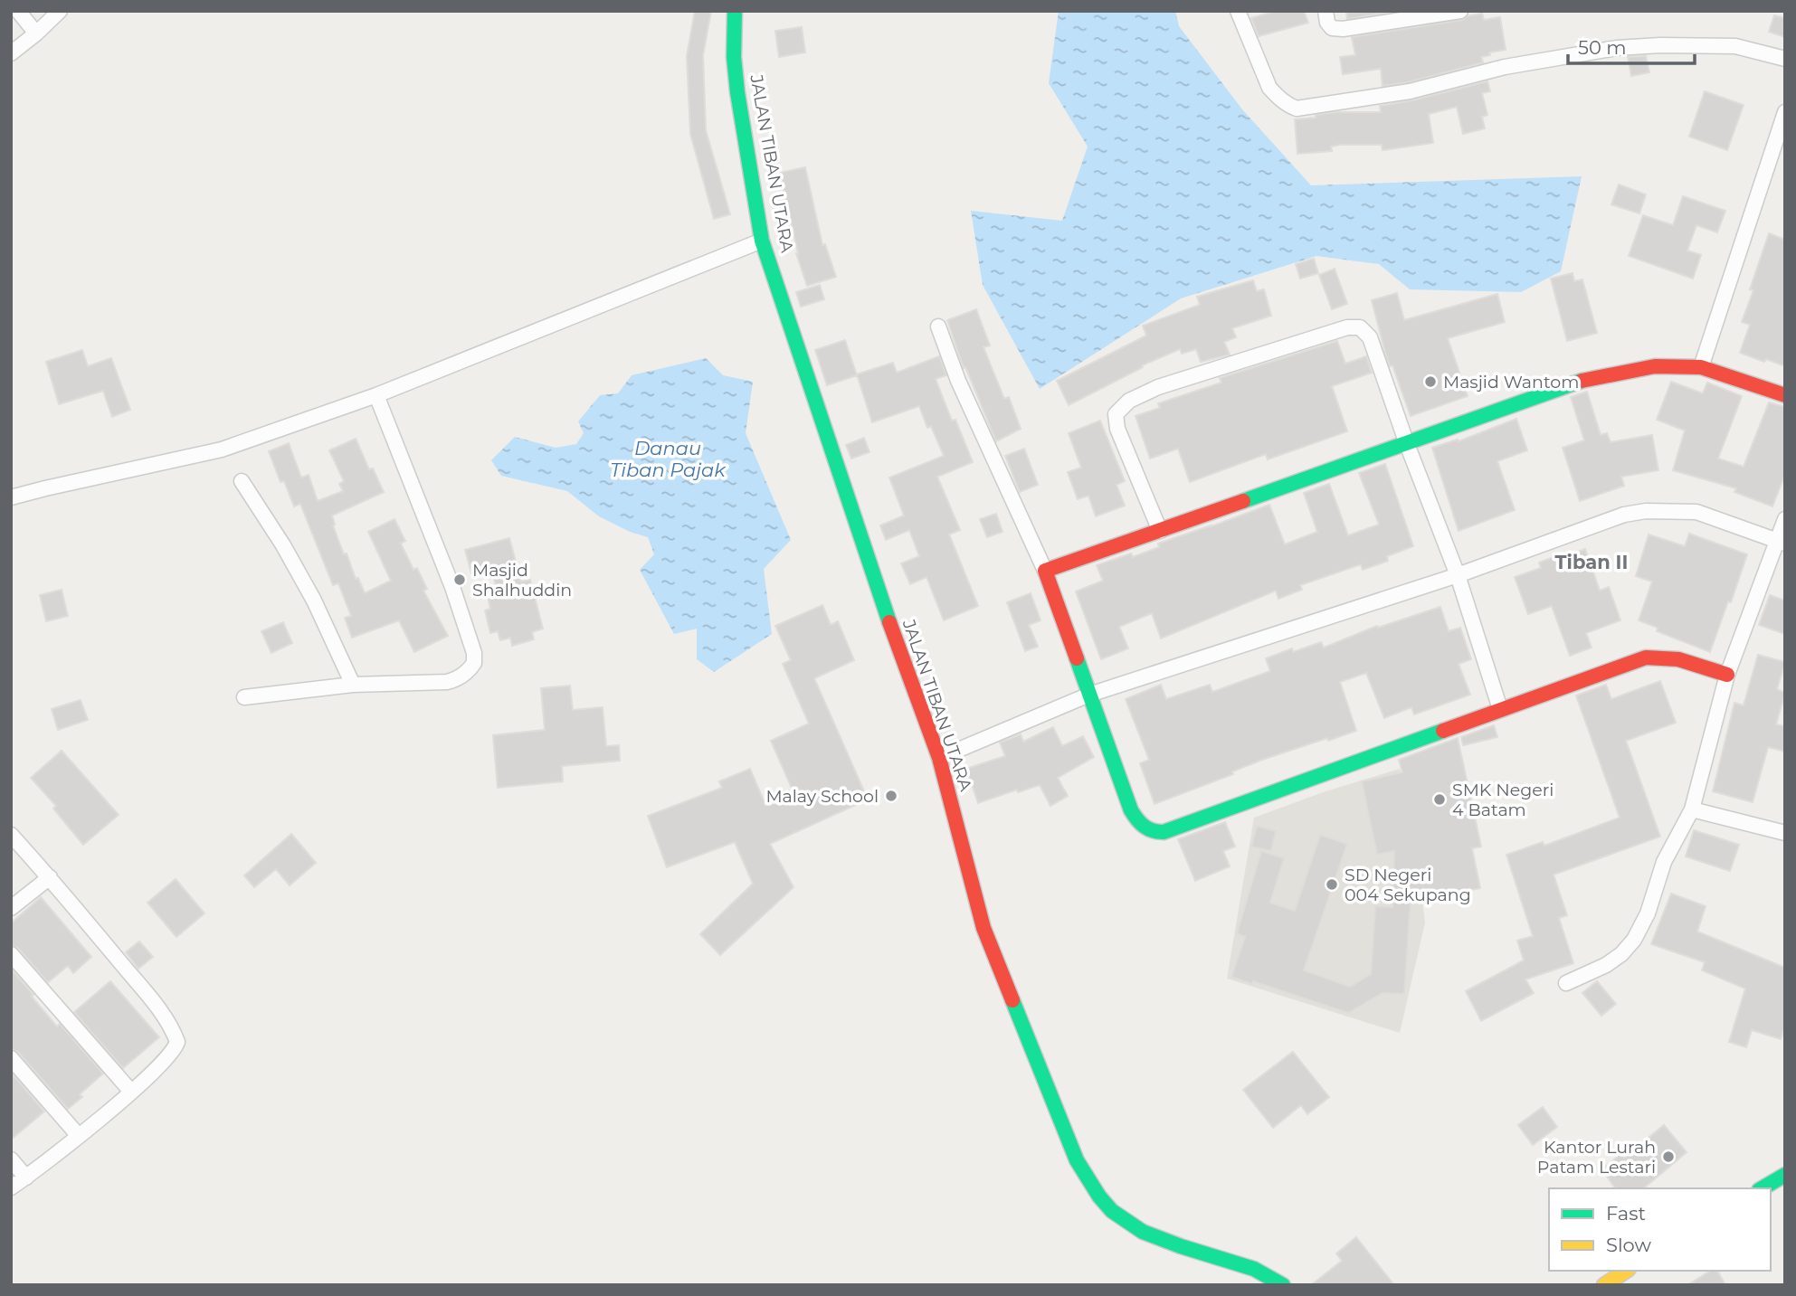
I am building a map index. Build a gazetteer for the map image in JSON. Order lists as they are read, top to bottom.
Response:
{
  "streets": {
    "street": ["JALAN TIBAN UTARA"]
  },
  "districts": ["Tiban II"],
  "water": ["Danau Tiban Pajak"],
  "places": [
    "Masjid Wantom",
    "Masjid Shalhuddin",
    "Malay School",
    "SMK Negeri 4 Batam",
    "SD Negeri 004 Sekupang",
    "Kantor Lurah Patam Lestari"
  ],
  "legend": ["Fast", "Slow"],
  "scale_bar": "50 m"
}
